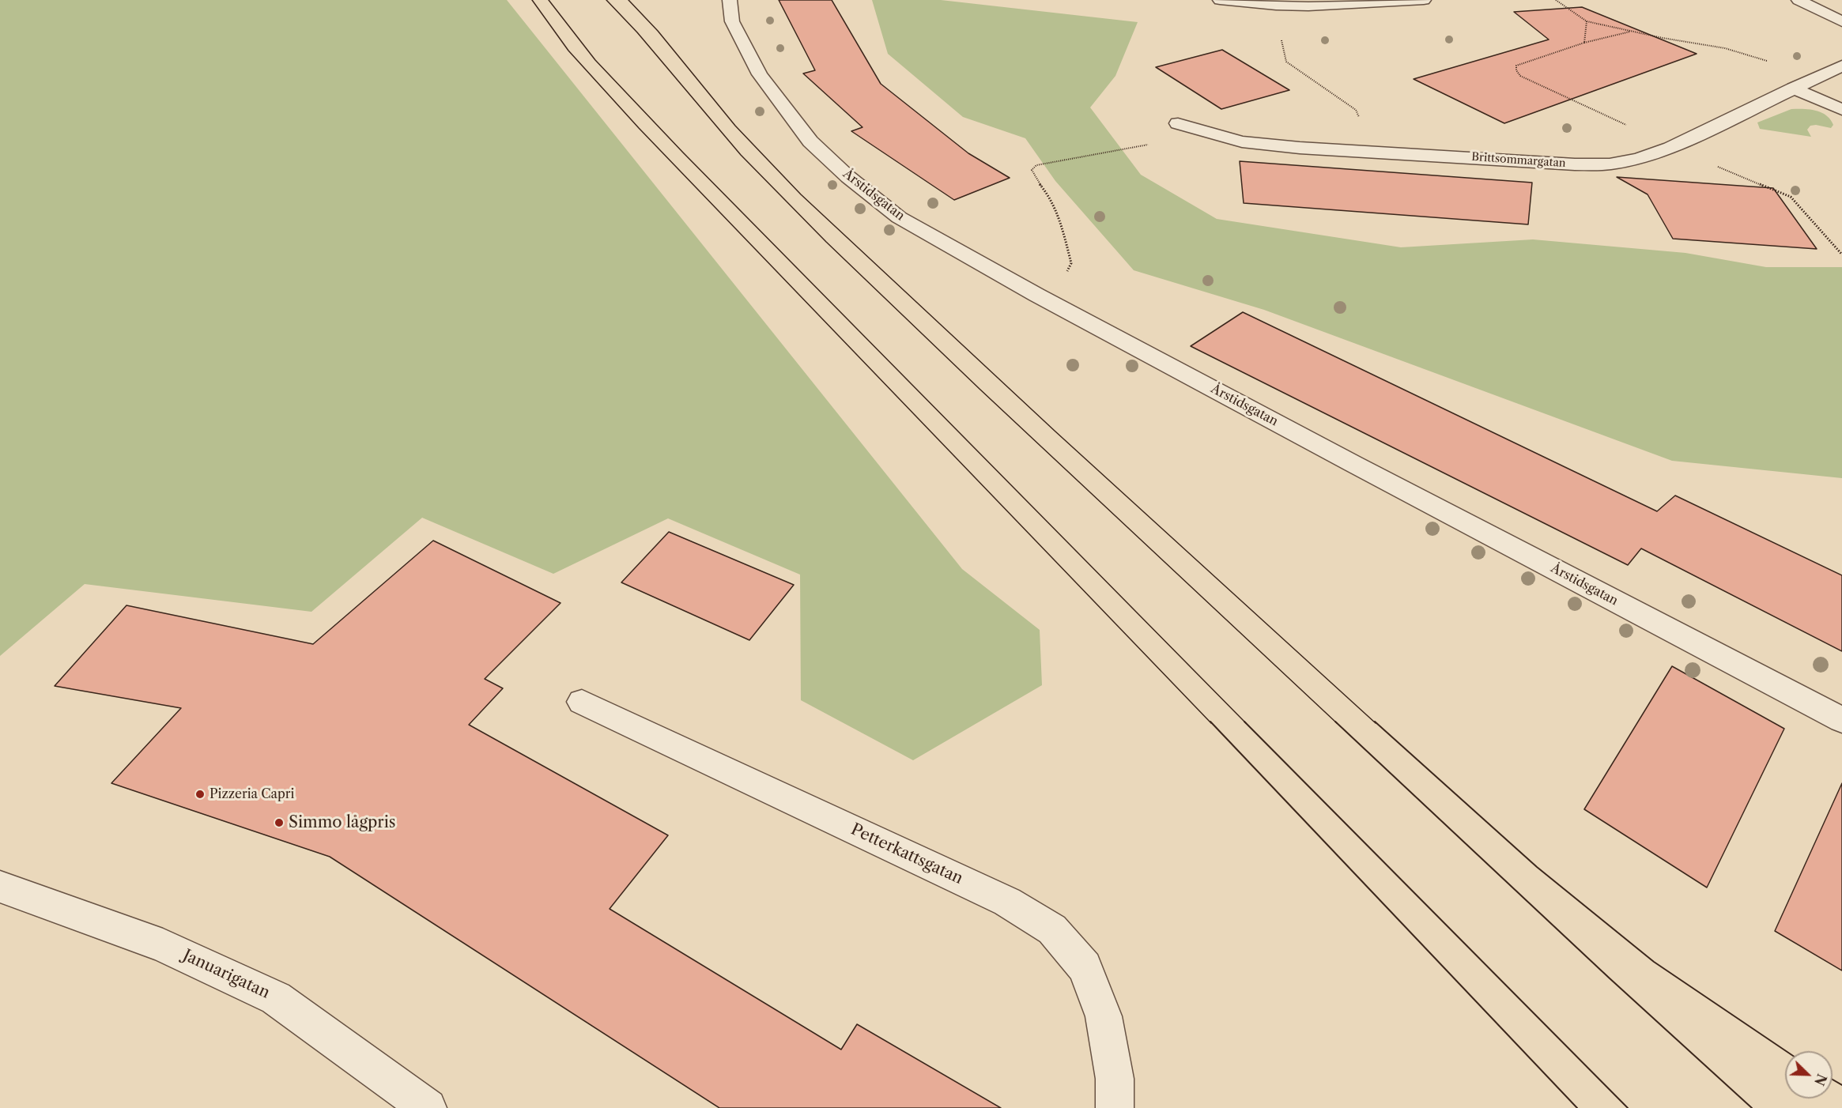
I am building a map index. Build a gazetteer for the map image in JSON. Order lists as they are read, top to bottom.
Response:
{
  "streets": {
    "street": [
      "Brittsommargatan",
      "Årstidsgatan",
      "Petterkattsgatan",
      "Januarigatan"
    ]
  },
  "places": ["Pizzeria Capri", "Simmo lågpris"],
  "north": "bottom right"
}
